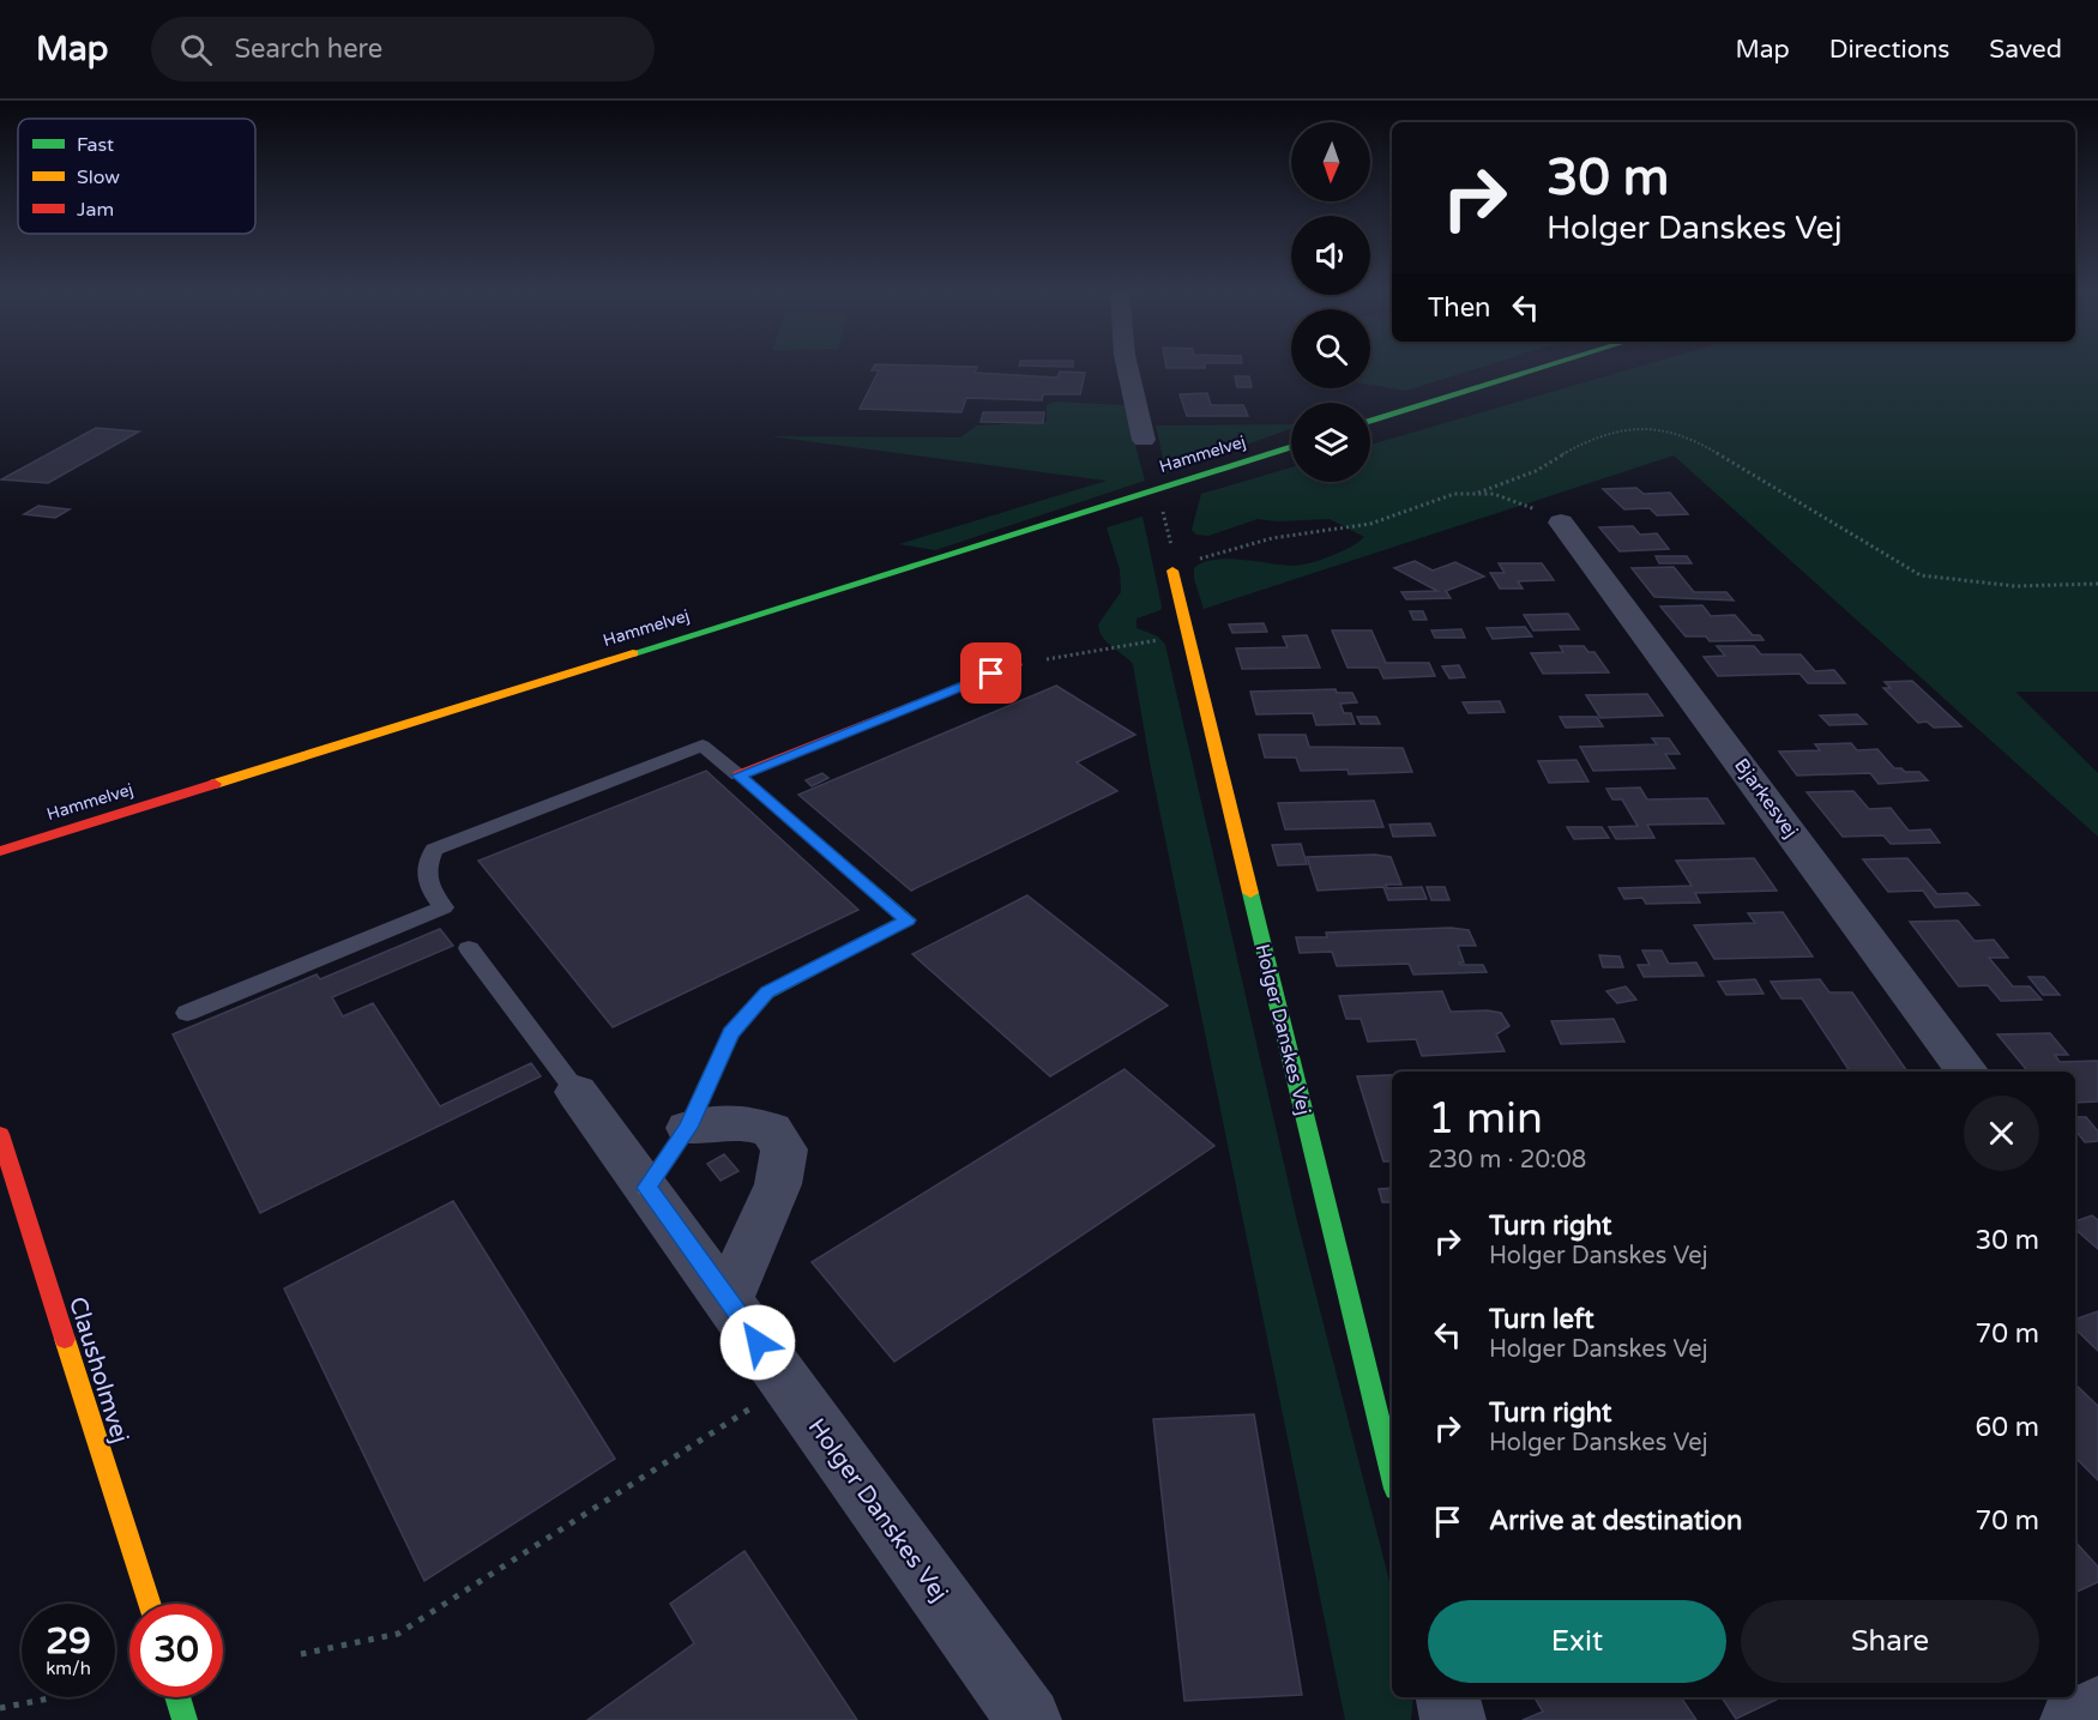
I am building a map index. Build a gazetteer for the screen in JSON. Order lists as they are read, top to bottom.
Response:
{
  "streets": {
    "main road": ["Hammelvej", "Holger Danskes Vej", "Clausholmvej"],
    "street": ["Bjarkesvej"]
  },
  "legend": ["Fast", "Slow", "Jam"],
  "north": "bottom",
  "page": {
    "header": "Map",
    "search": "Search here",
    "nav": ["Map", "Directions", "Saved"],
    "turn": ["30 m", "Holger Danskes Vej"],
    "then": "Then",
    "heading": ["1 min", "230 m · 20:08"],
    "list": [
      {
        "name": "Turn right",
        "note": "Holger Danskes Vej",
        "value": "30 m"
      },
      {
        "name": "Turn left",
        "note": "Holger Danskes Vej",
        "value": "70 m"
      },
      {
        "name": "Turn right",
        "note": "Holger Danskes Vej",
        "value": "60 m"
      },
      {
        "name": "Arrive at destination",
        "value": "70 m"
      }
    ],
    "buttons": ["Exit", "Share"],
    "speed": "29 km/h",
    "limit": "30"
  }
}
